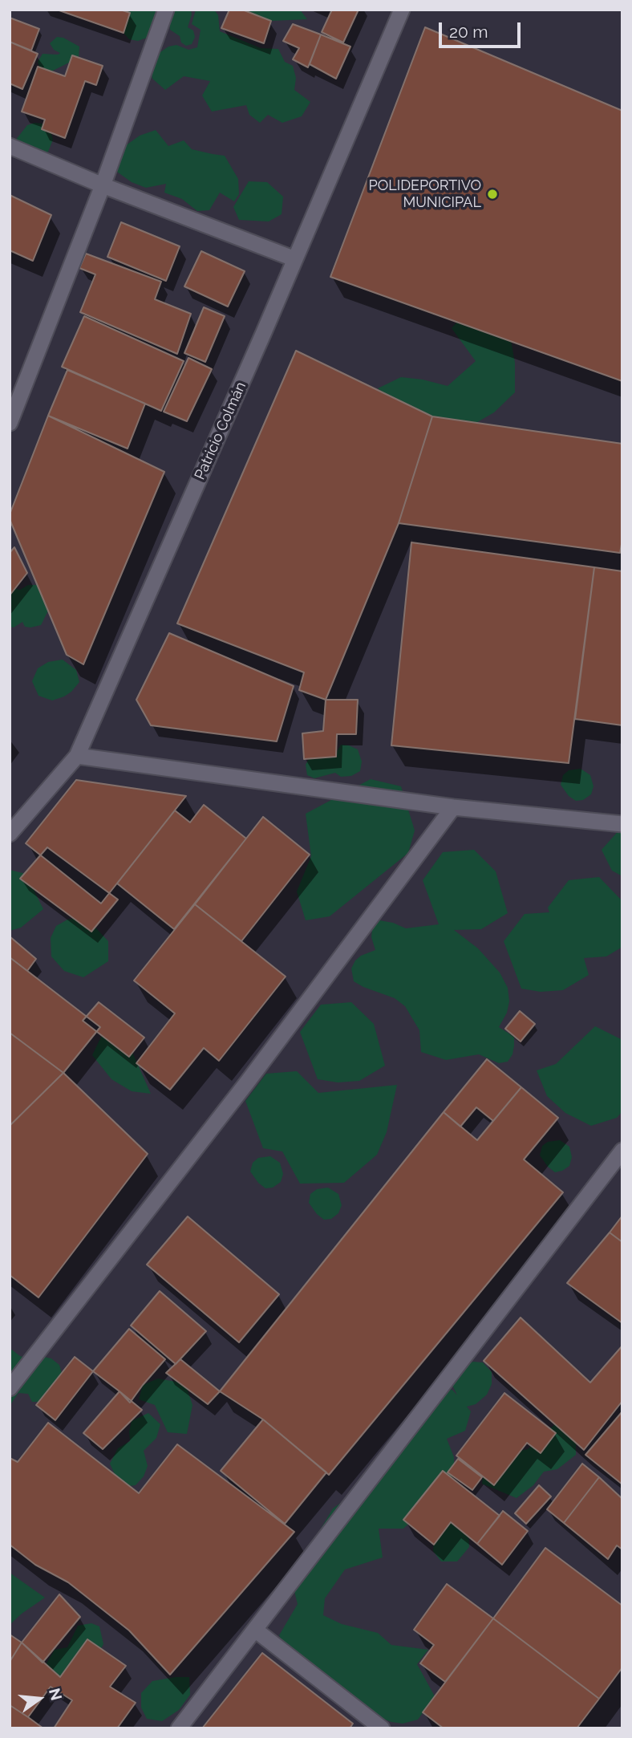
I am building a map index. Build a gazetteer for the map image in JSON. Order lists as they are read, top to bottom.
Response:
{
  "streets": {
    "street": ["Patricio Colmán"]
  },
  "places": ["POLIDEPORTIVO MUNICIPAL"],
  "scale_bar": "20 m",
  "north": "right"
}
